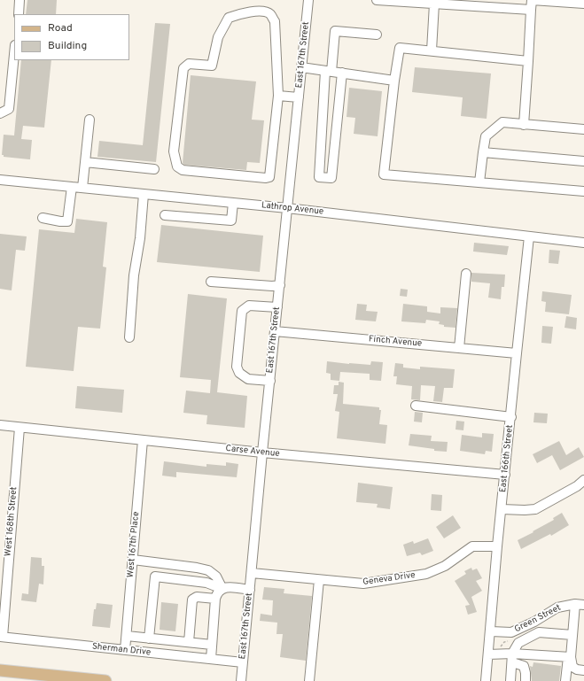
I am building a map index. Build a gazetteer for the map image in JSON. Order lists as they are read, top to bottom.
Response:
{
  "streets": {
    "street": [
      "East 167th Street",
      "Lathrop Avenue",
      "Finch Avenue",
      "Carse Avenue",
      "East 166th Street",
      "West 168th Street",
      "West 167th Place",
      "Geneva Drive",
      "Green Street",
      "Sherman Drive"
    ]
  },
  "crossings": [
    ["East 167th Street", "Lathrop Avenue"],
    ["East 167th Street", "Finch Avenue"],
    ["East 167th Street", "Carse Avenue"],
    ["East 167th Street", "Geneva Drive"],
    ["East 167th Street", "Sherman Drive"],
    ["Lathrop Avenue", "East 166th Street"],
    ["Finch Avenue", "East 166th Street"],
    ["Carse Avenue", "East 166th Street"],
    ["Carse Avenue", "West 168th Street"],
    ["Carse Avenue", "West 167th Place"],
    ["East 166th Street", "Geneva Drive"],
    ["East 166th Street", "Green Street"],
    ["West 168th Street", "Sherman Drive"],
    ["West 167th Place", "Sherman Drive"]
  ],
  "legend": ["Road", "Building"]
}
